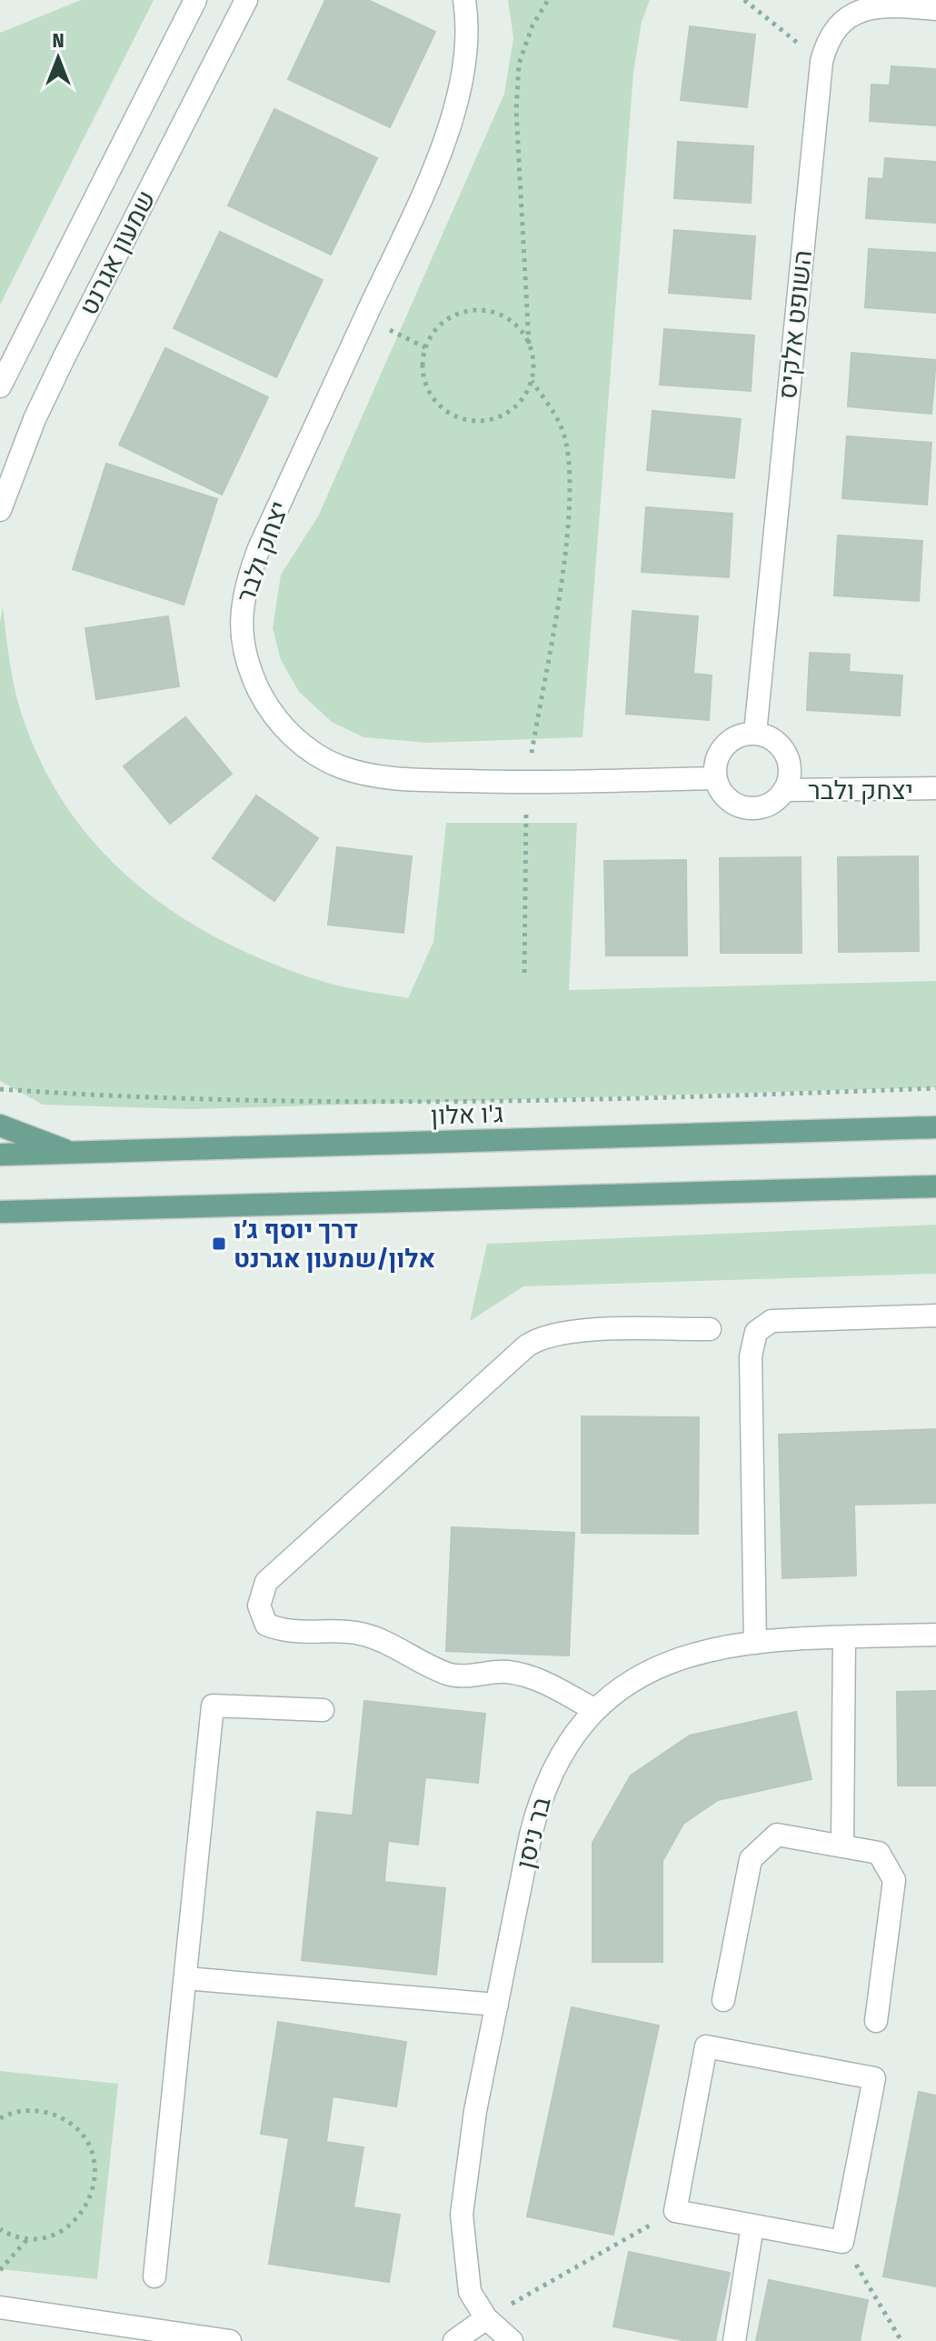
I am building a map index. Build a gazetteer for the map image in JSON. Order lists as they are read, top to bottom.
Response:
{
  "streets": {
    "main road": ["ג'ו אלון"],
    "street": [
      "שמעון אגרנט",
      "השופט אלקיס",
      "יצחק ולבר",
      "בר ניסן"
    ]
  },
  "crossings": [
    ["השופט אלקיס", "יצחק ולבר"]
  ],
  "places": {
    "transit": ["דרך יוסף ג׳ו אלון/שמעון אגרנט"]
  },
  "north": "top"
}
